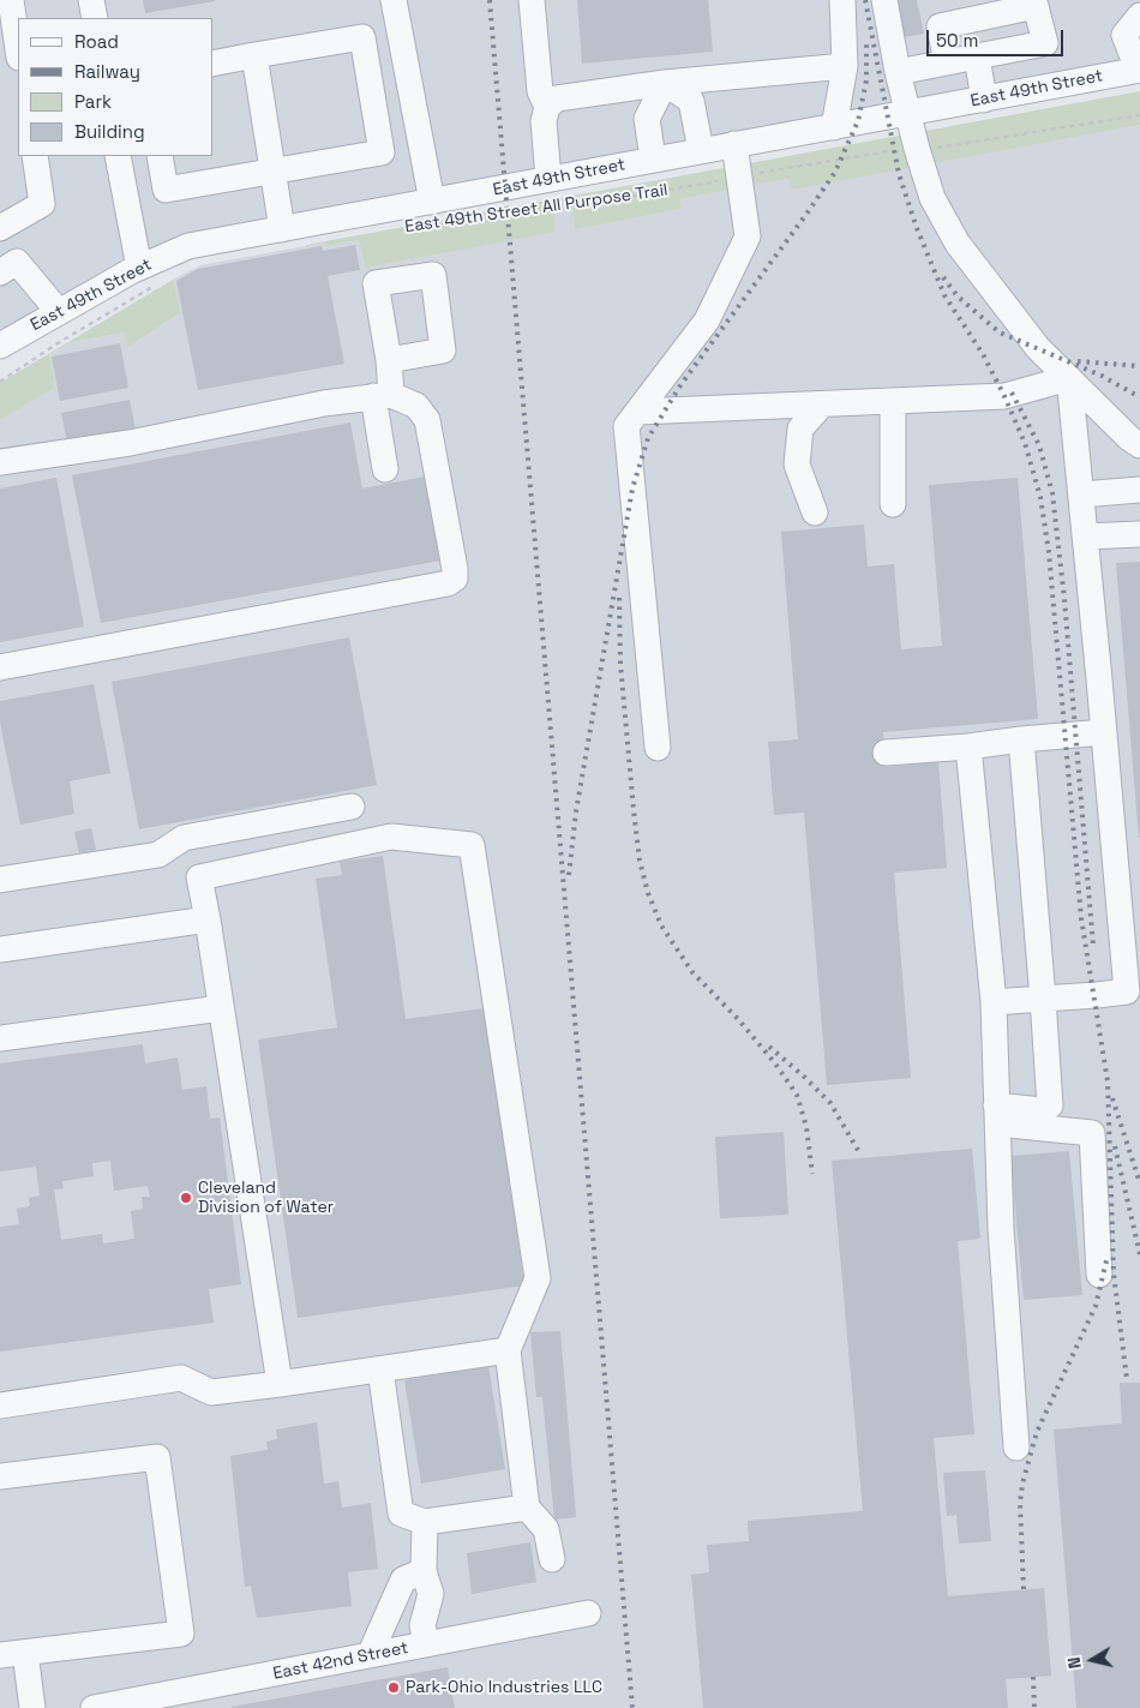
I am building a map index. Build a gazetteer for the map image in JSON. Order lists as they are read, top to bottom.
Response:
{
  "streets": {
    "street": ["East 49th Street", "East 42nd Street"],
    "path": ["East 49th Street All Purpose Trail"]
  },
  "places": ["Cleveland Division of Water", "Park-Ohio Industries LLC"],
  "legend": [
    "Road",
    "Railway",
    "Park",
    "Building"
  ],
  "scale_bar": "50 m",
  "north": "left"
}
